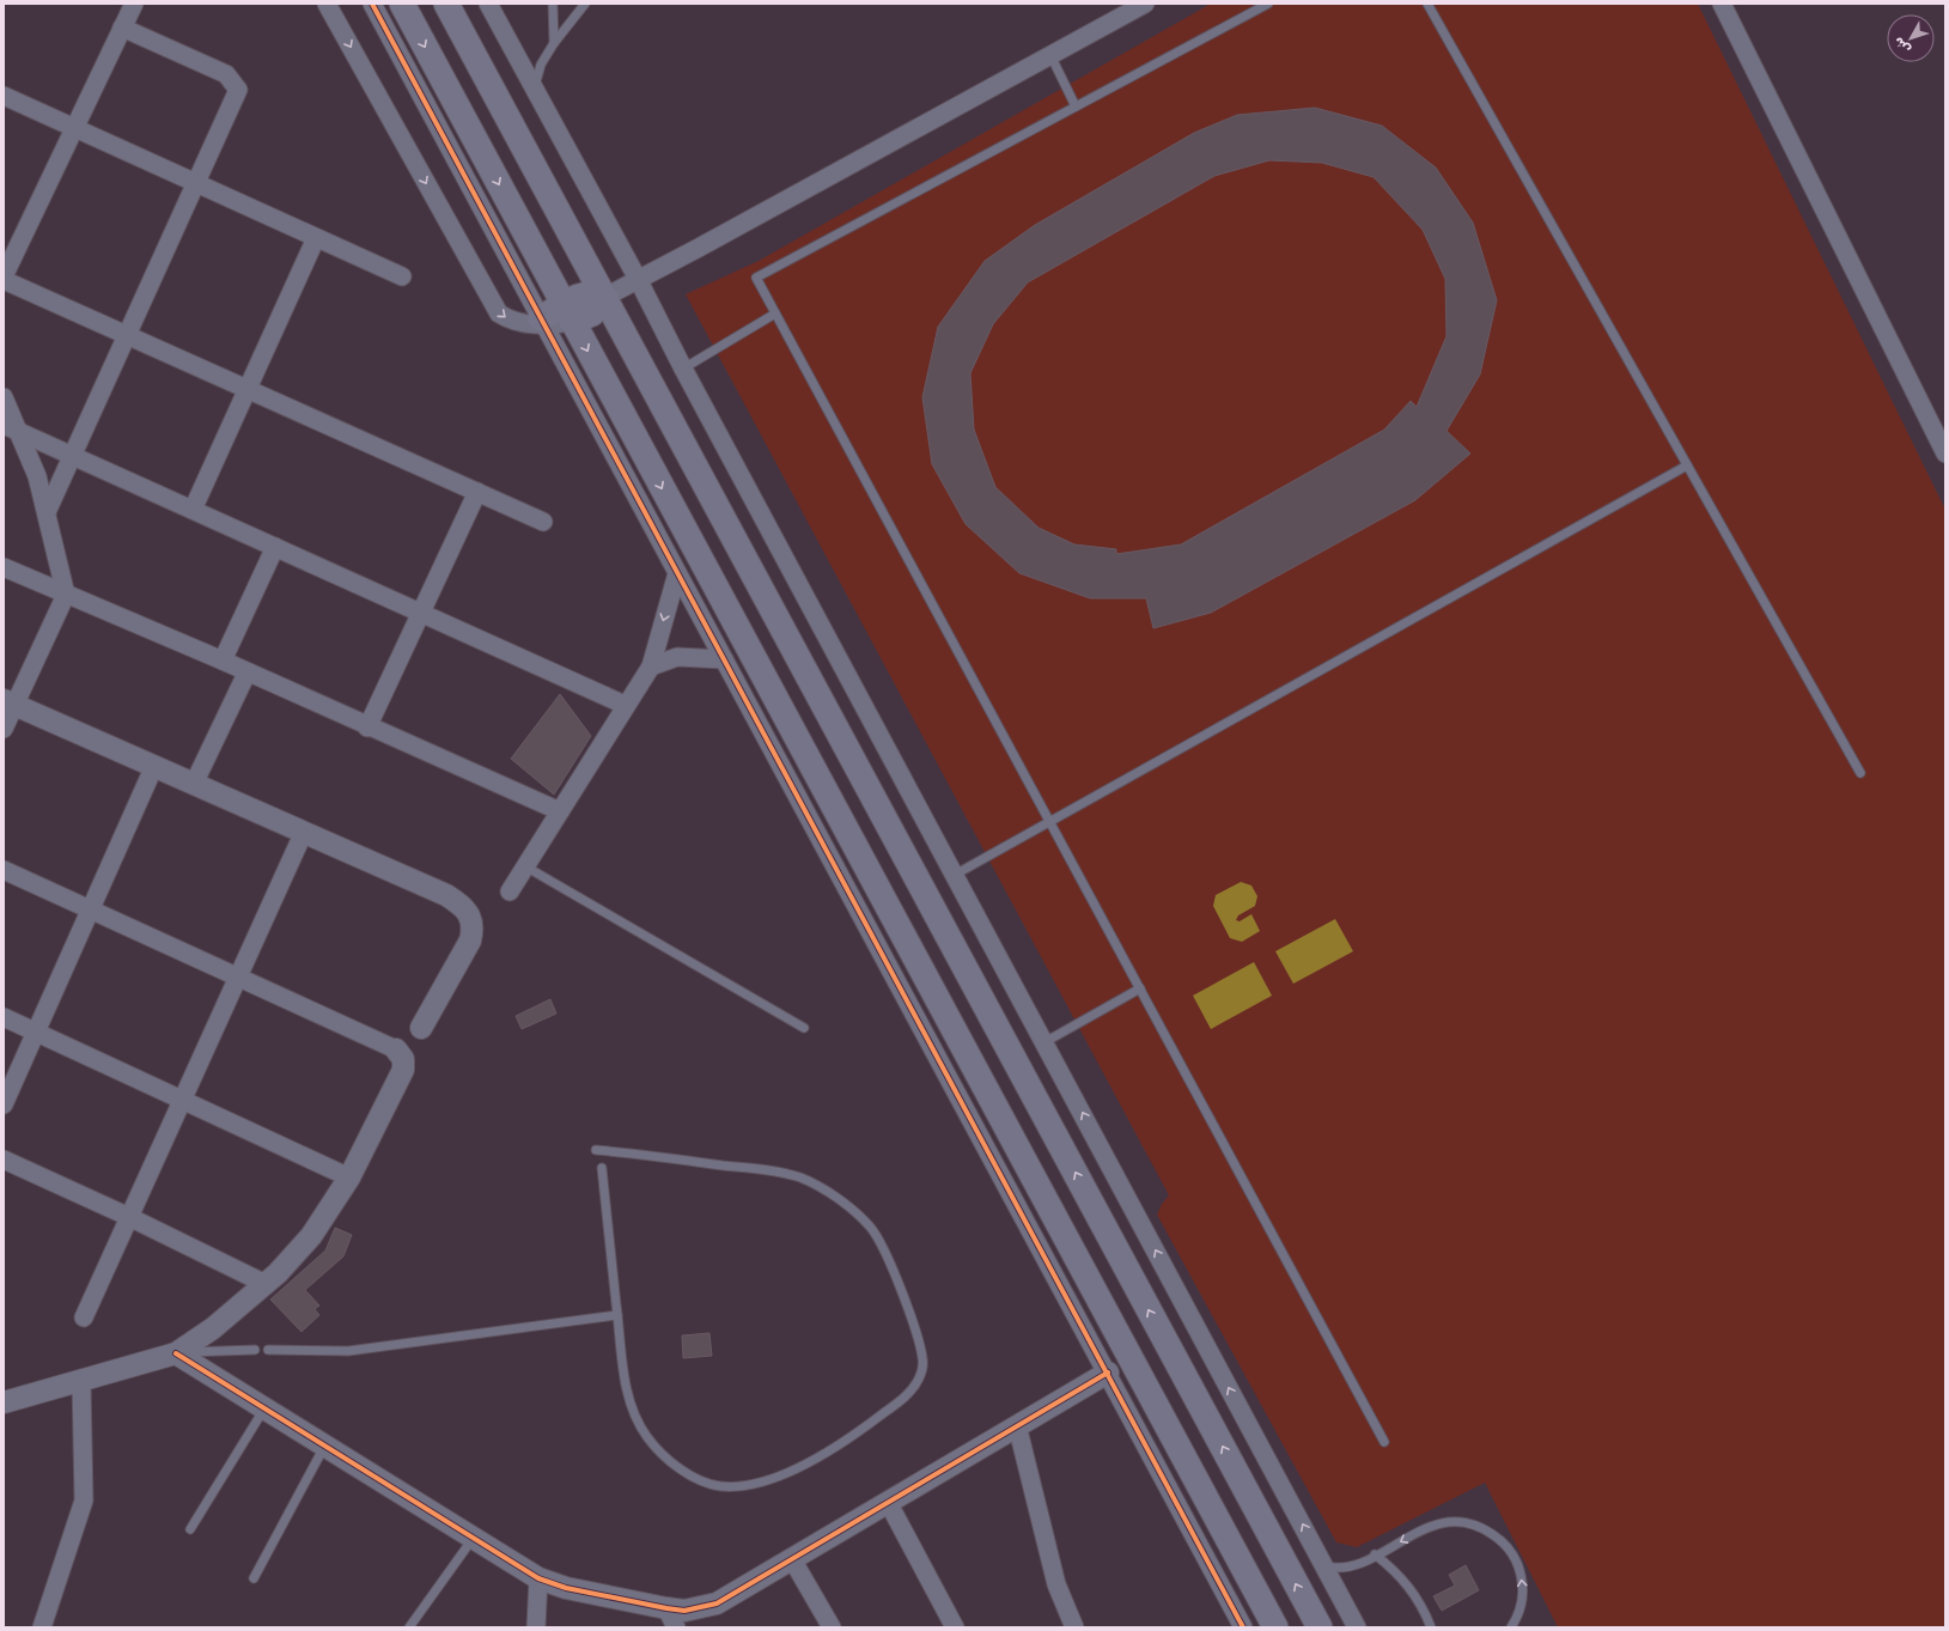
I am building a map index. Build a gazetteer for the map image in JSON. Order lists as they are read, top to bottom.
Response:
{
  "north": "bottom left"
}
